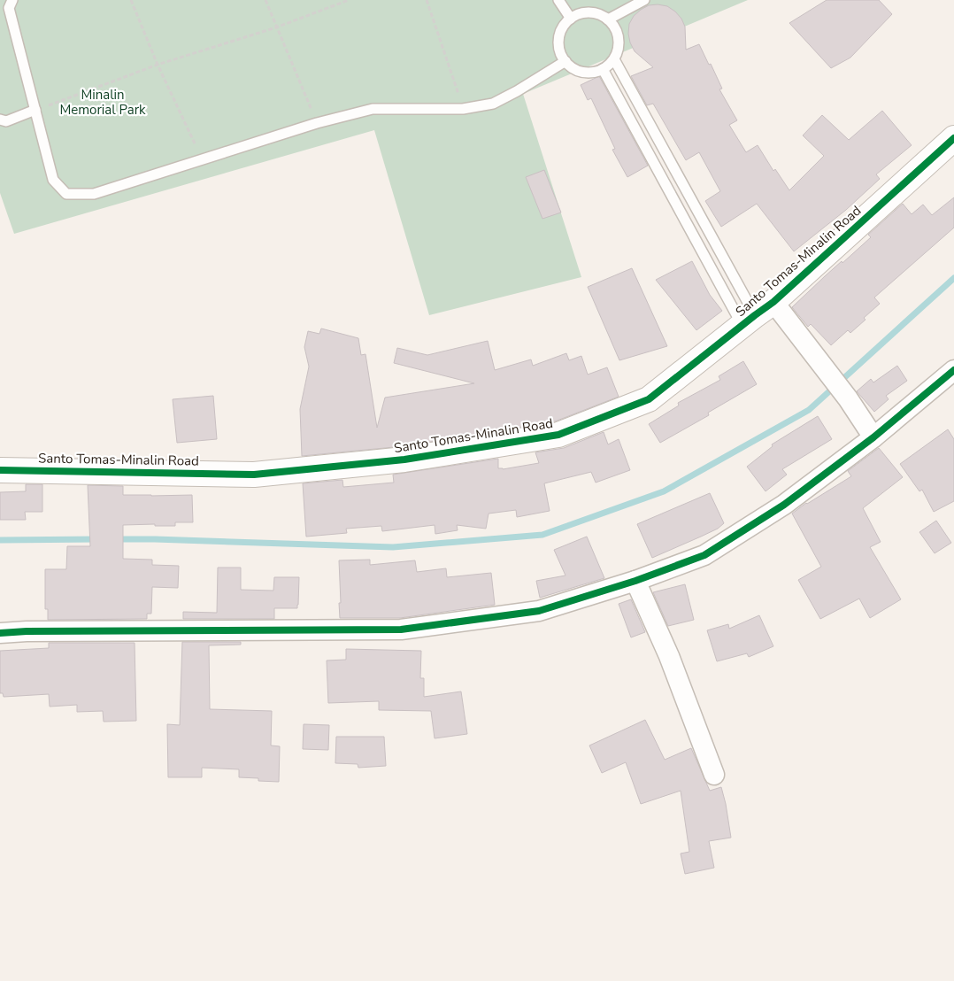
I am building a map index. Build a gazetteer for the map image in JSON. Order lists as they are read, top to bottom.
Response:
{
  "streets": {
    "street": ["Santo Tomas-Minalin Road"]
  },
  "parks": ["Minalin Memorial Park"]
}
